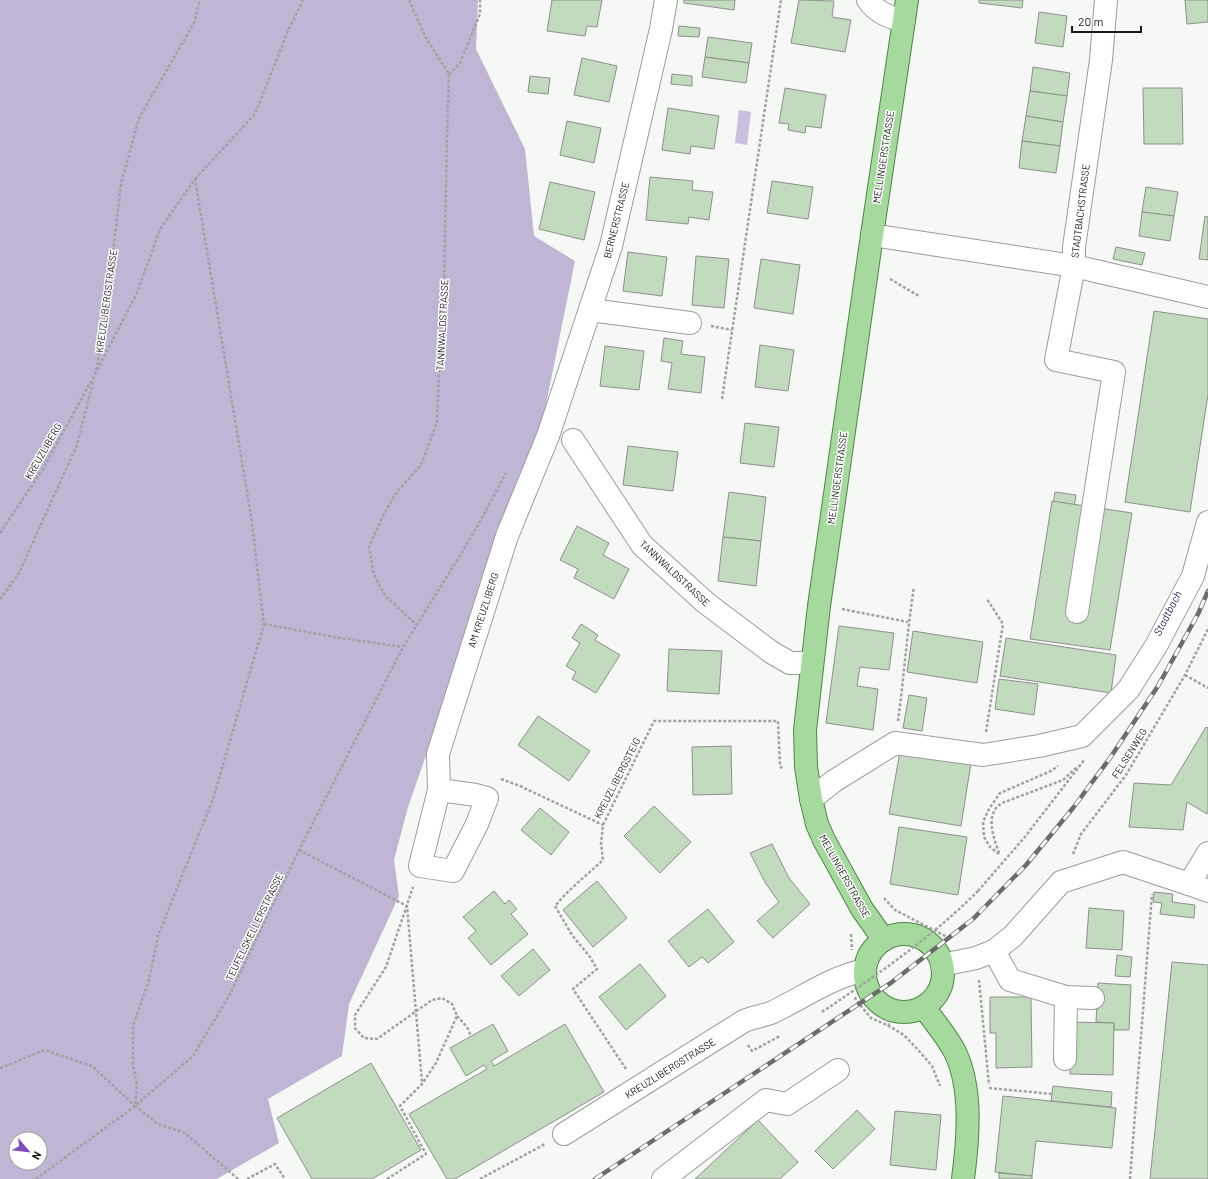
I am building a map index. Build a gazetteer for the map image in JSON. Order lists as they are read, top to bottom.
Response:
{
  "streets": {
    "main road": ["MELLINGERSTRASSE"],
    "street": [
      "STADTBACHSTRASSE",
      "BERNERSTRASSE",
      "KREUZLIBERGSTRASSE",
      "TANNWALDSTRASSE",
      "AM KREUZLIBERG"
    ],
    "path": [
      "KREUZLIBERG",
      "FELSENWEG",
      "KREUZLIBERGSTEIG",
      "TEUFELSKELLERSTRASSE"
    ]
  },
  "crossings": [
    ["MELLINGERSTRASSE", "STADTBACHSTRASSE"],
    ["MELLINGERSTRASSE", "KREUZLIBERGSTRASSE"],
    ["MELLINGERSTRASSE", "TANNWALDSTRASSE"],
    ["BERNERSTRASSE", "AM KREUZLIBERG"],
    ["KREUZLIBERGSTRASSE", "KREUZLIBERG"],
    ["TANNWALDSTRASSE", "TEUFELSKELLERSTRASSE"]
  ],
  "water": ["Stadtbach"],
  "scale_bar": "20 m",
  "north": "bottom right"
}
